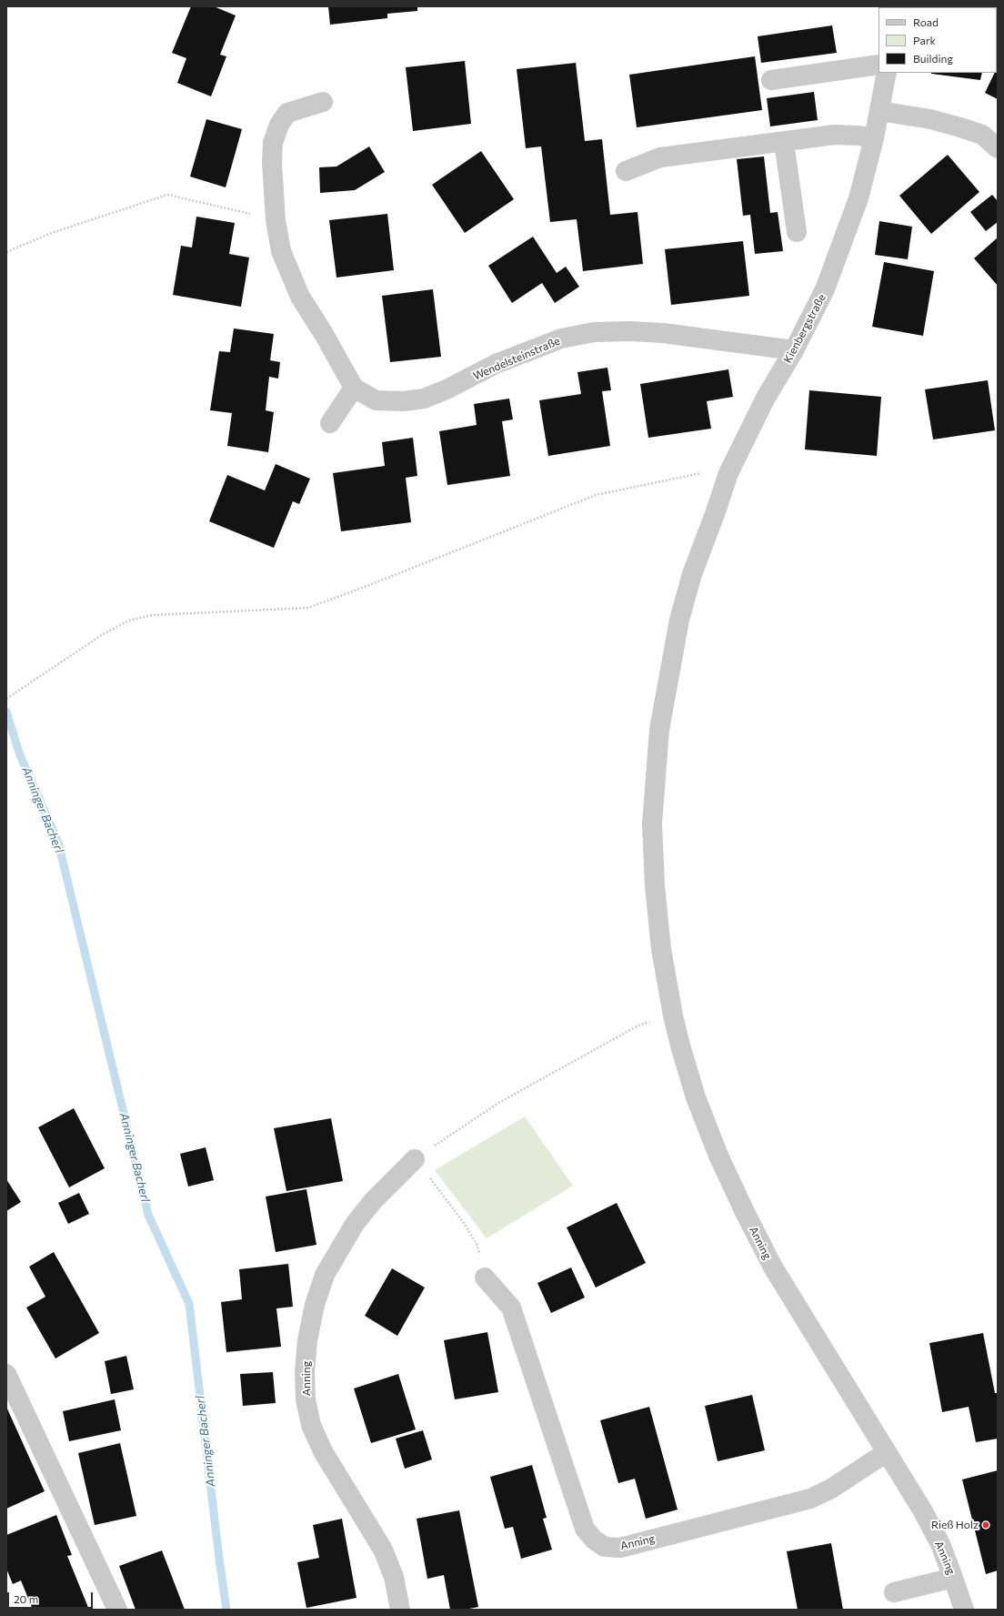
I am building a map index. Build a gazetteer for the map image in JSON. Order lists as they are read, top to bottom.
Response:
{
  "streets": {
    "street": ["Kienbergstraße", "Wendelsteinstraße", "Anning"]
  },
  "crossings": [
    ["Kienbergstraße", "Wendelsteinstraße"],
    ["Kienbergstraße", "Anning"]
  ],
  "water": ["Anninger Bacherl"],
  "places": ["Rieß Holz"],
  "legend": ["Road", "Park", "Building"],
  "scale_bar": "20 m"
}
